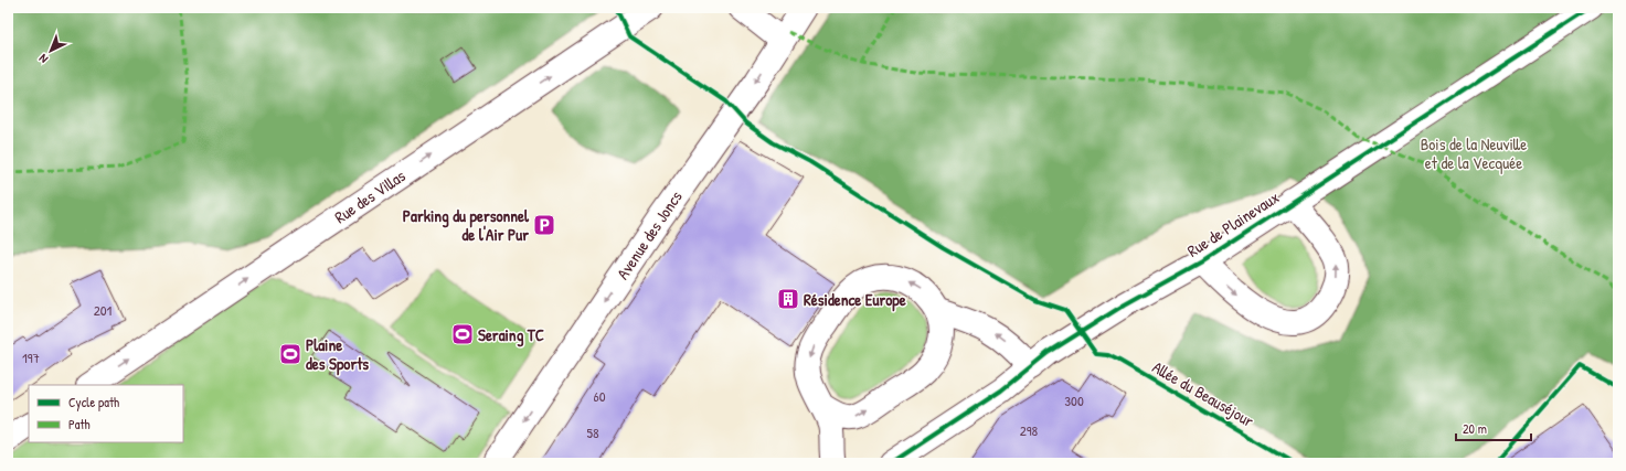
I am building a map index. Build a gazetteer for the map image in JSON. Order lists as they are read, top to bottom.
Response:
{
  "streets": {
    "street": ["Rue des Villas", "Rue de Plainevaux", "Avenue des Joncs"],
    "cycle path": ["Allée du Beauséjour"]
  },
  "one_way": ["Rue des Villas", "Avenue des Joncs"],
  "parks": ["Bois de la Neuville et de la Vecquée"],
  "places": {
    "parking": ["Parking du personnel de l'Air Pur"],
    "building": ["Résidence Europe"],
    "sports": ["Seraing TC", "Plaine des Sports"]
  },
  "house_numbers": [
    "201",
    "197",
    "60",
    "300",
    "298",
    "58"
  ],
  "legend": ["Cycle path", "Path"],
  "scale_bar": "20 m",
  "north": "bottom left"
}
